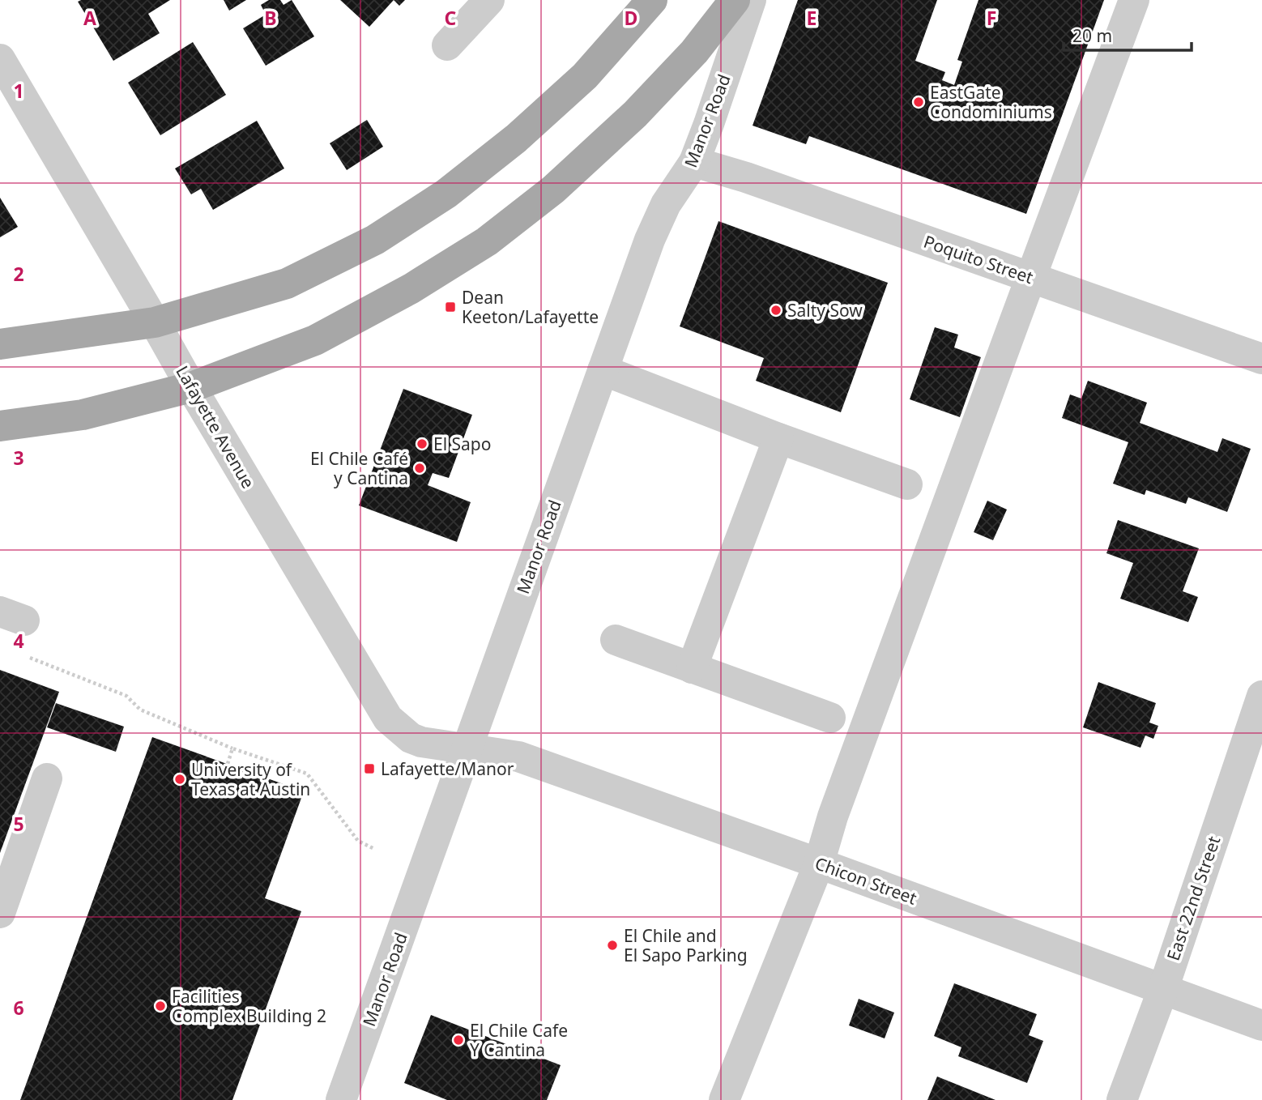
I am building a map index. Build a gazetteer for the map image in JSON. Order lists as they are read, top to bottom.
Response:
{
  "streets": {
    "street": [
      "Manor Road",
      "Poquito Street",
      "Lafayette Avenue",
      "Chicon Street",
      "East 22nd Street"
    ]
  },
  "crossings": [
    ["Manor Road", "Poquito Street"],
    ["Manor Road", "Lafayette Avenue"],
    ["Manor Road", "Chicon Street"],
    ["Lafayette Avenue", "Chicon Street"],
    ["Chicon Street", "East 22nd Street"]
  ],
  "places": {
    "other": [
      "EastGate Condominiums",
      "Salty Sow",
      "El Sapo",
      "El Chile Café y Cantina",
      "University of Texas at Austin",
      "El Chile and El Sapo Parking",
      "Facilities Complex Building 2",
      "El Chile Cafe Y Cantina"
    ],
    "transit": ["Dean Keeton/Lafayette", "Lafayette/Manor"]
  },
  "scale_bar": "20 m",
  "grid": {
    "columns": [
      "A",
      "B",
      "C",
      "D",
      "E",
      "F"
    ],
    "rows": [
      "1",
      "2",
      "3",
      "4",
      "5",
      "6"
    ]
  }
}
